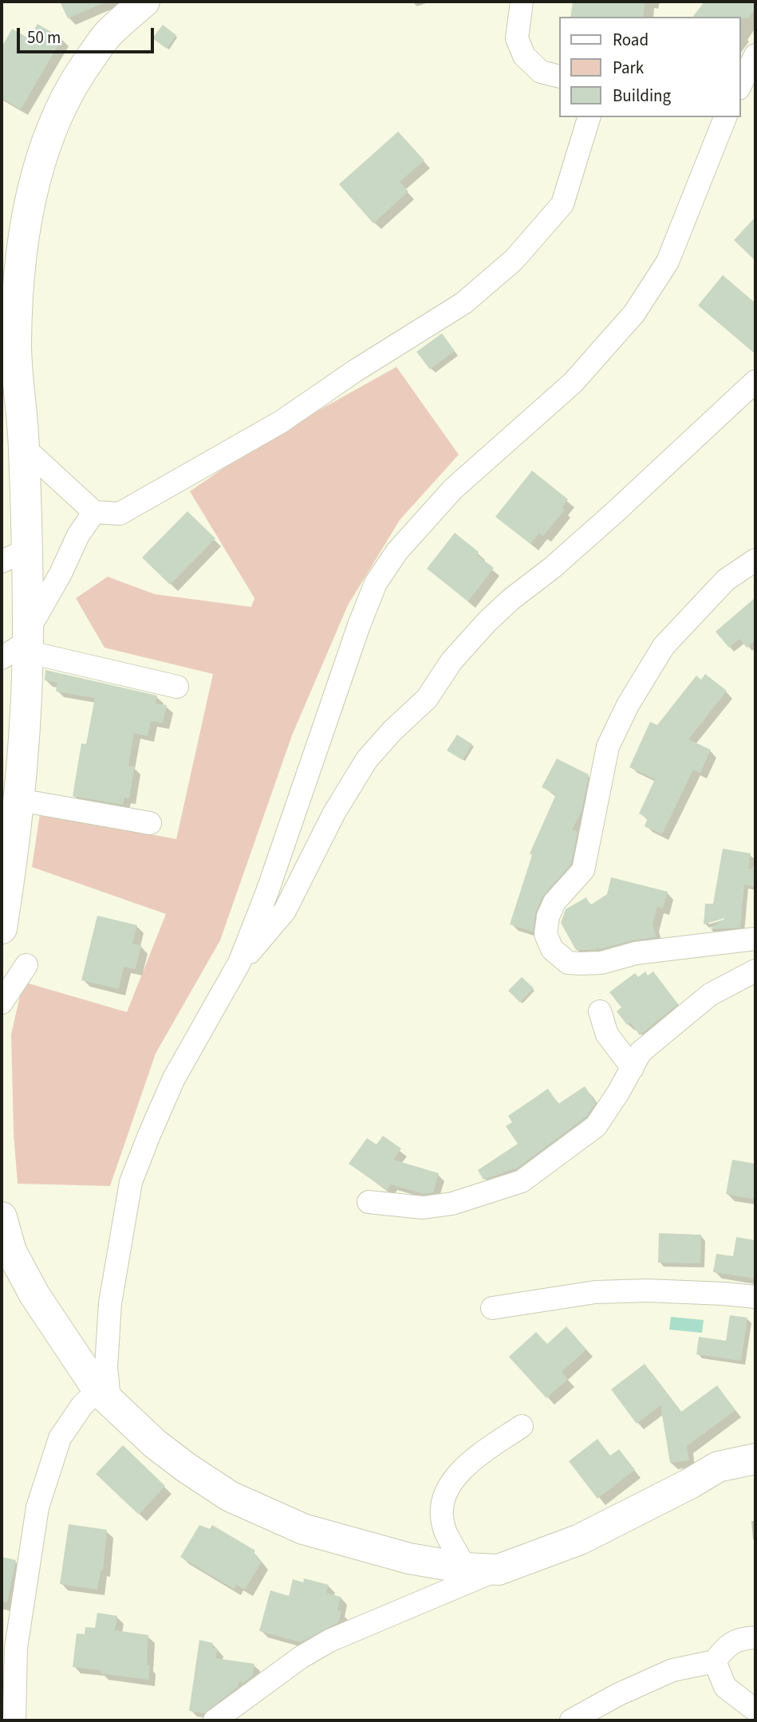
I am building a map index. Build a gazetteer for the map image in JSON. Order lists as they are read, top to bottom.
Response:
{
  "legend": ["Road", "Park", "Building"],
  "scale_bar": "50 m"
}
